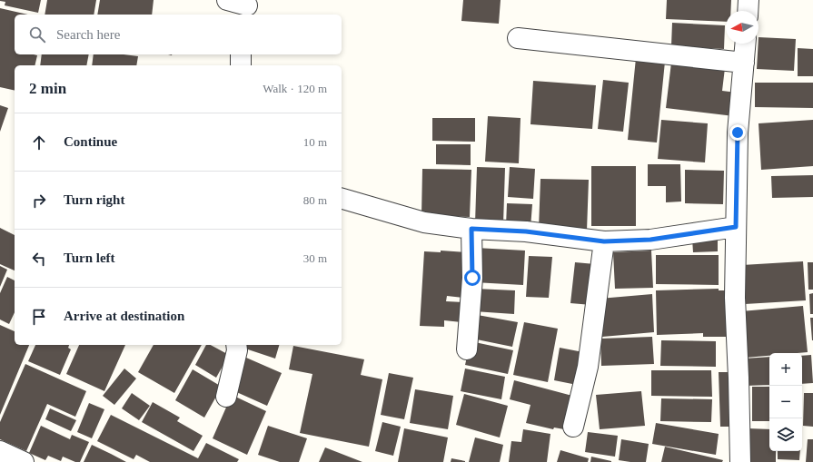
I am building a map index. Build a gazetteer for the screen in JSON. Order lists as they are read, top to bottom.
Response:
{
  "north": "left",
  "page": {
    "search": "Search here",
    "heading": ["2 min", "Walk · 120 m"],
    "list": [
      ["Continue", "10 m"],
      ["Turn right", "80 m"],
      ["Turn left", "30 m"],
      "Arrive at destination"
    ],
    "map_buttons": ["+", "−"]
  }
}
